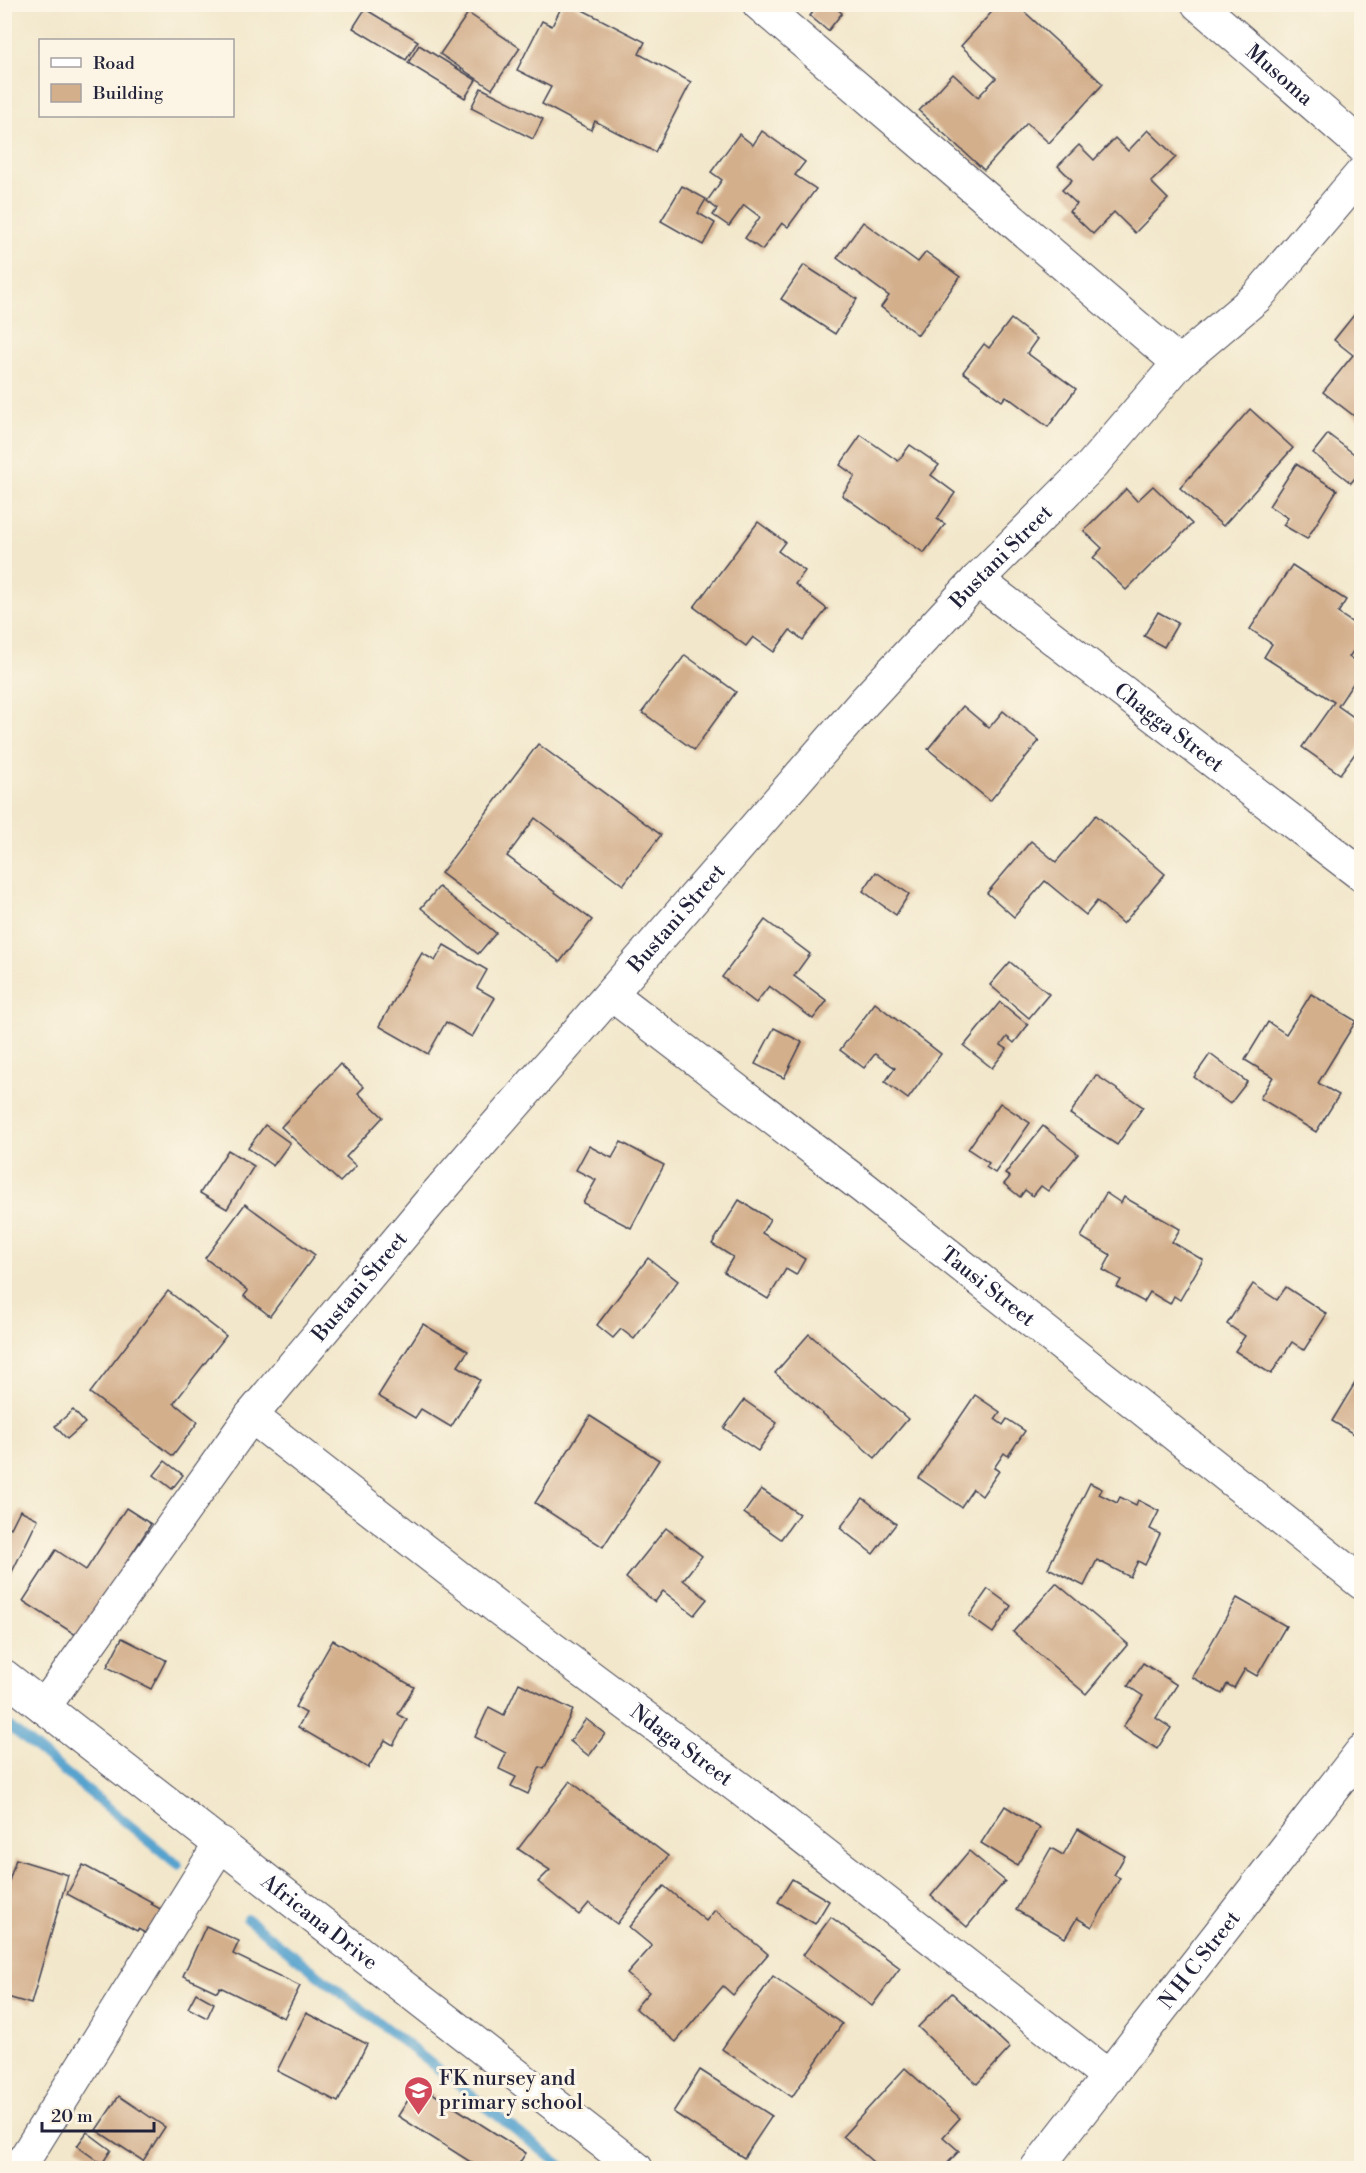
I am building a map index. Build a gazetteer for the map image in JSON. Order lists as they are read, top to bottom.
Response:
{
  "streets": {
    "street": [
      "Musoma",
      "Bustani Street",
      "Chagga Street",
      "Tausi Street",
      "Ndaga Street",
      "Africana Drive",
      "N H C Street"
    ]
  },
  "crossings": [
    ["Bustani Street", "Chagga Street"],
    ["Bustani Street", "Tausi Street"],
    ["Bustani Street", "Ndaga Street"],
    ["Bustani Street", "Africana Drive"],
    ["Ndaga Street", "N H C Street"]
  ],
  "places": {
    "school or university": ["FK nursey and primary school"]
  },
  "legend": ["Road", "Building"],
  "scale_bar": "20 m"
}
